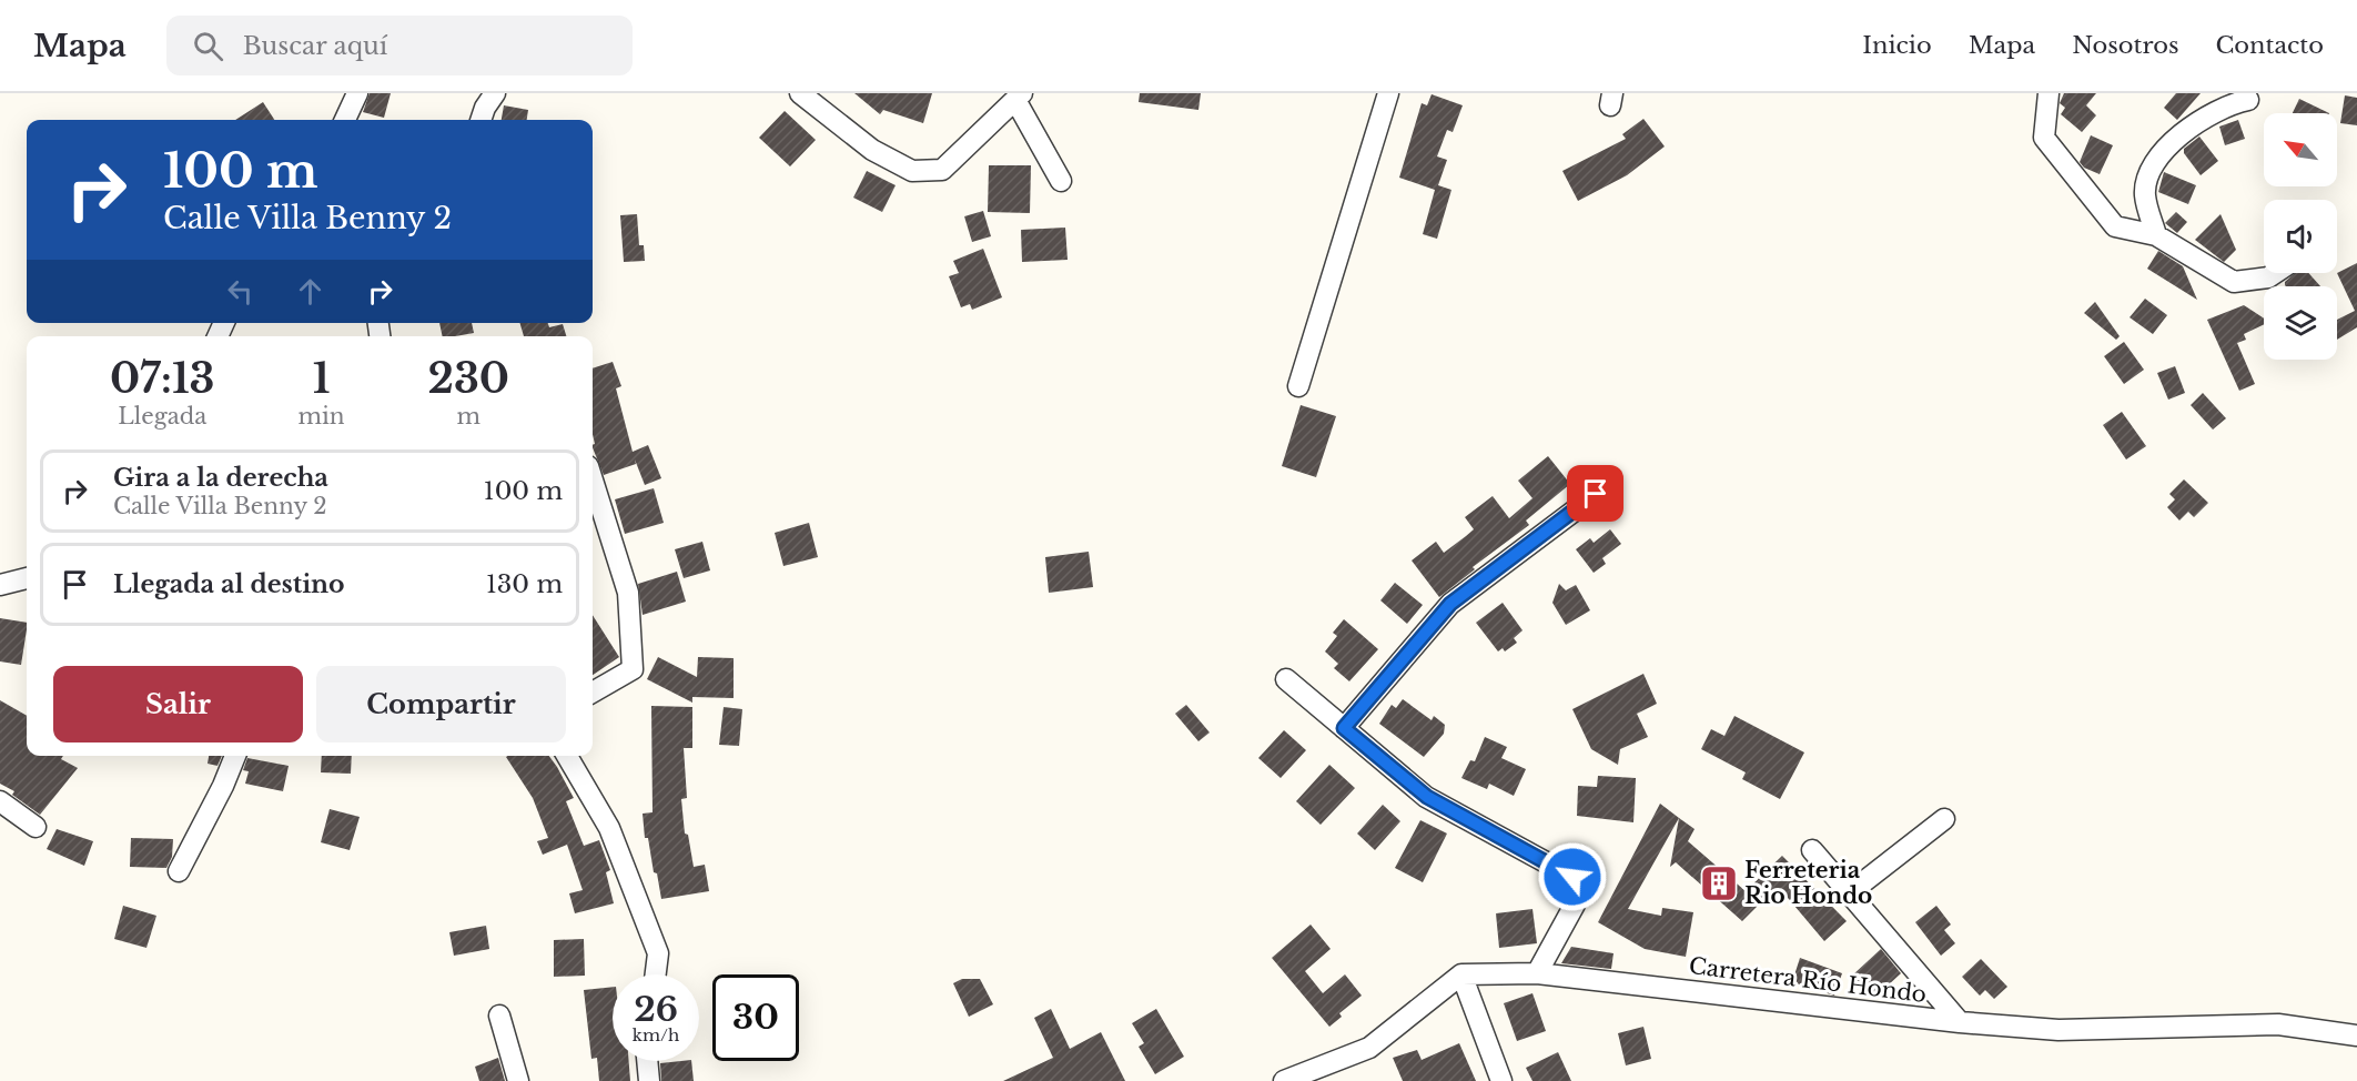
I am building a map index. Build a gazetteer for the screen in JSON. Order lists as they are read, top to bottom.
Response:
{
  "streets": {
    "street": ["Carretera Río Hondo"]
  },
  "places": {
    "building": ["Ferreteria Rio Hondo"]
  },
  "north": "top left",
  "page": {
    "header": "Mapa",
    "search": "Buscar aquí",
    "nav": [
      "Inicio",
      "Mapa",
      "Nosotros",
      "Contacto"
    ],
    "turn": ["100 m", "Calle Villa Benny 2"],
    "eta": [
      "07:13",
      "Llegada",
      "1",
      "min",
      "230",
      "m"
    ],
    "list": [
      {
        "name": "Gira a la derecha",
        "note": "Calle Villa Benny 2",
        "value": "100 m"
      },
      {
        "name": "Llegada al destino",
        "value": "130 m"
      }
    ],
    "buttons": ["Salir", "Compartir"],
    "speed": "26 km/h",
    "limit": "30"
  }
}
